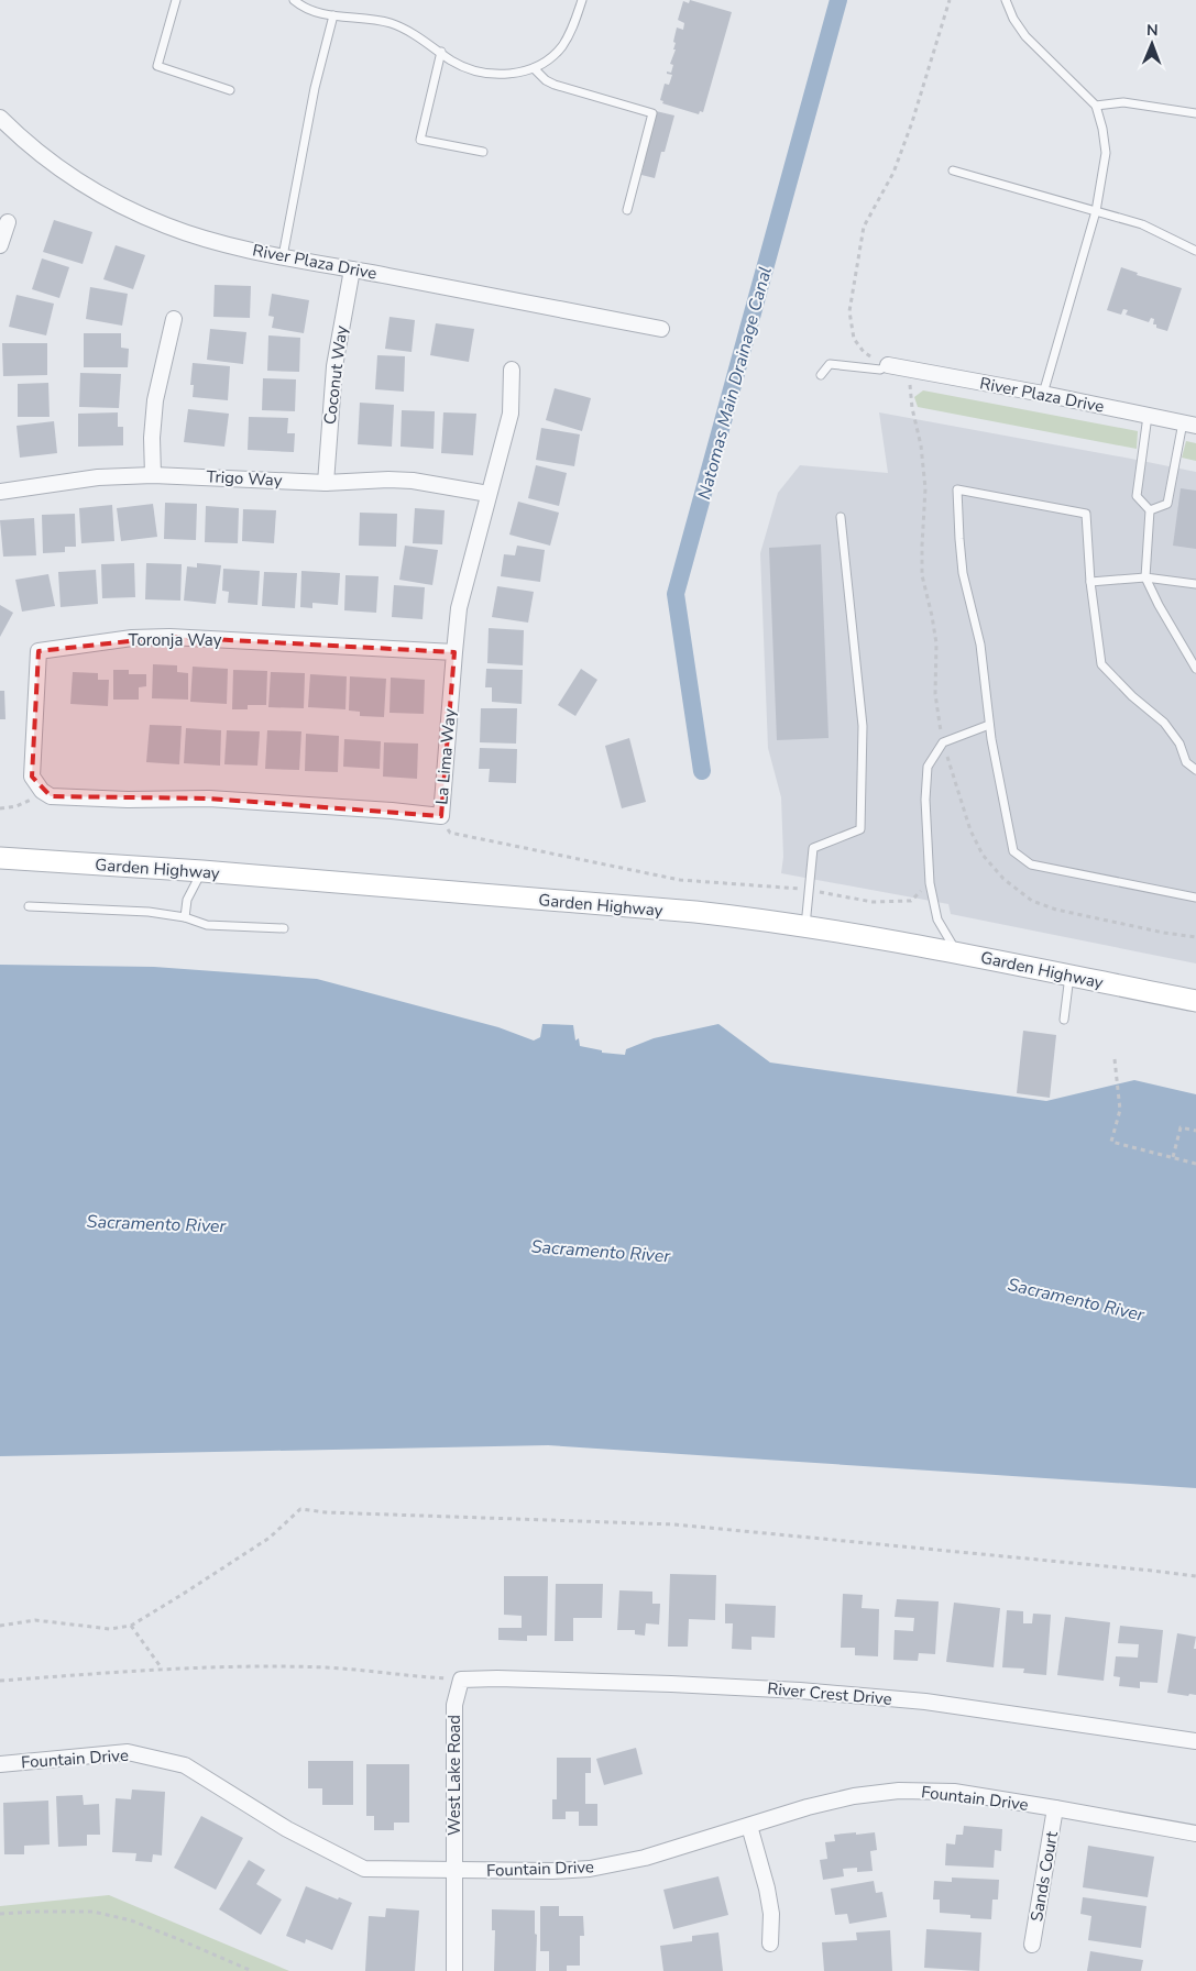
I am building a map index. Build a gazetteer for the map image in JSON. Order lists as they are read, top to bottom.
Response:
{
  "streets": {
    "main road": ["Garden Highway"],
    "street": [
      "River Plaza Drive",
      "Coconut Way",
      "Trigo Way",
      "Toronja Way",
      "La Lima Way",
      "River Crest Drive",
      "Fountain Drive",
      "West Lake Road",
      "Sands Court"
    ]
  },
  "crossings": [
    ["River Plaza Drive", "Coconut Way"],
    ["Coconut Way", "Trigo Way"],
    ["Trigo Way", "La Lima Way"],
    ["Toronja Way", "La Lima Way"],
    ["River Crest Drive", "West Lake Road"],
    ["Fountain Drive", "West Lake Road"],
    ["Fountain Drive", "Sands Court"]
  ],
  "water": ["Natomas Main Drainage Canal", "Sacramento River"],
  "north": "top"
}
